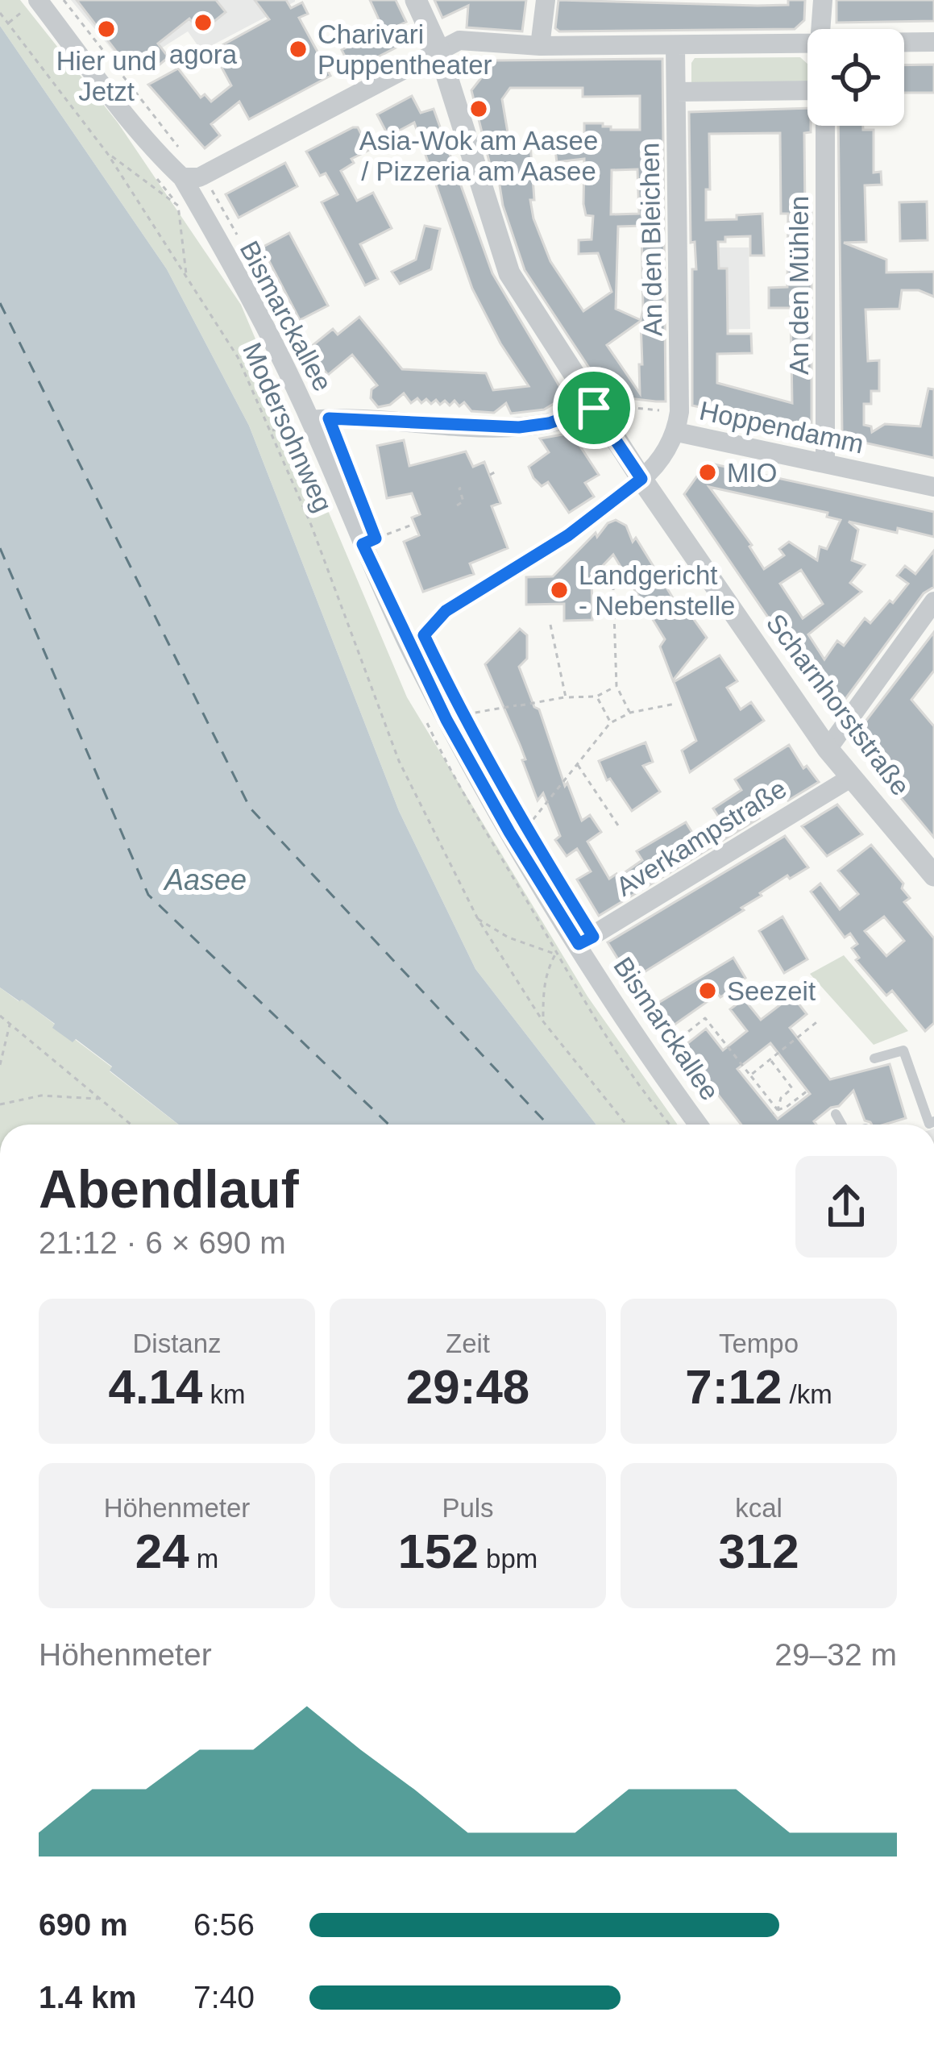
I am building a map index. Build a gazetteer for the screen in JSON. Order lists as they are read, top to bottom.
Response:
{
  "streets": {
    "street": [
      "An den Bleichen",
      "An den Mühlen",
      "Bismarckallee",
      "Hoppendamm",
      "Scharnhorststraße",
      "Averkampstraße"
    ],
    "path": ["Modersohnweg"]
  },
  "crossings": [
    ["An den Bleichen", "Hoppendamm"],
    ["An den Mühlen", "Hoppendamm"],
    ["Bismarckallee", "Averkampstraße"],
    ["Hoppendamm", "Scharnhorststraße"],
    ["Scharnhorststraße", "Averkampstraße"]
  ],
  "water": ["Aasee"],
  "places": [
    "agora",
    "Hier und Jetzt",
    "Charivari Puppentheater",
    "Asia-Wok am Aasee / Pizzeria am Aasee",
    "MIO",
    "Landgericht - Nebenstelle",
    "Seezeit"
  ],
  "page": {
    "heading": ["Abendlauf", "21:12 · 6 × 690 m"],
    "stats": [
      ["Distanz", "4.14 km"],
      ["Zeit", "29:48"],
      ["Tempo", "7:12 /km"],
      ["Höhenmeter", "24 m"],
      ["Puls", "152 bpm"],
      ["kcal", "312"]
    ],
    "chart": ["Höhenmeter", "29–32 m"],
    "list": [
      {
        "name": "690 m",
        "note": "6:56"
      },
      {
        "name": "1.4 km",
        "note": "7:40"
      }
    ]
  }
}
